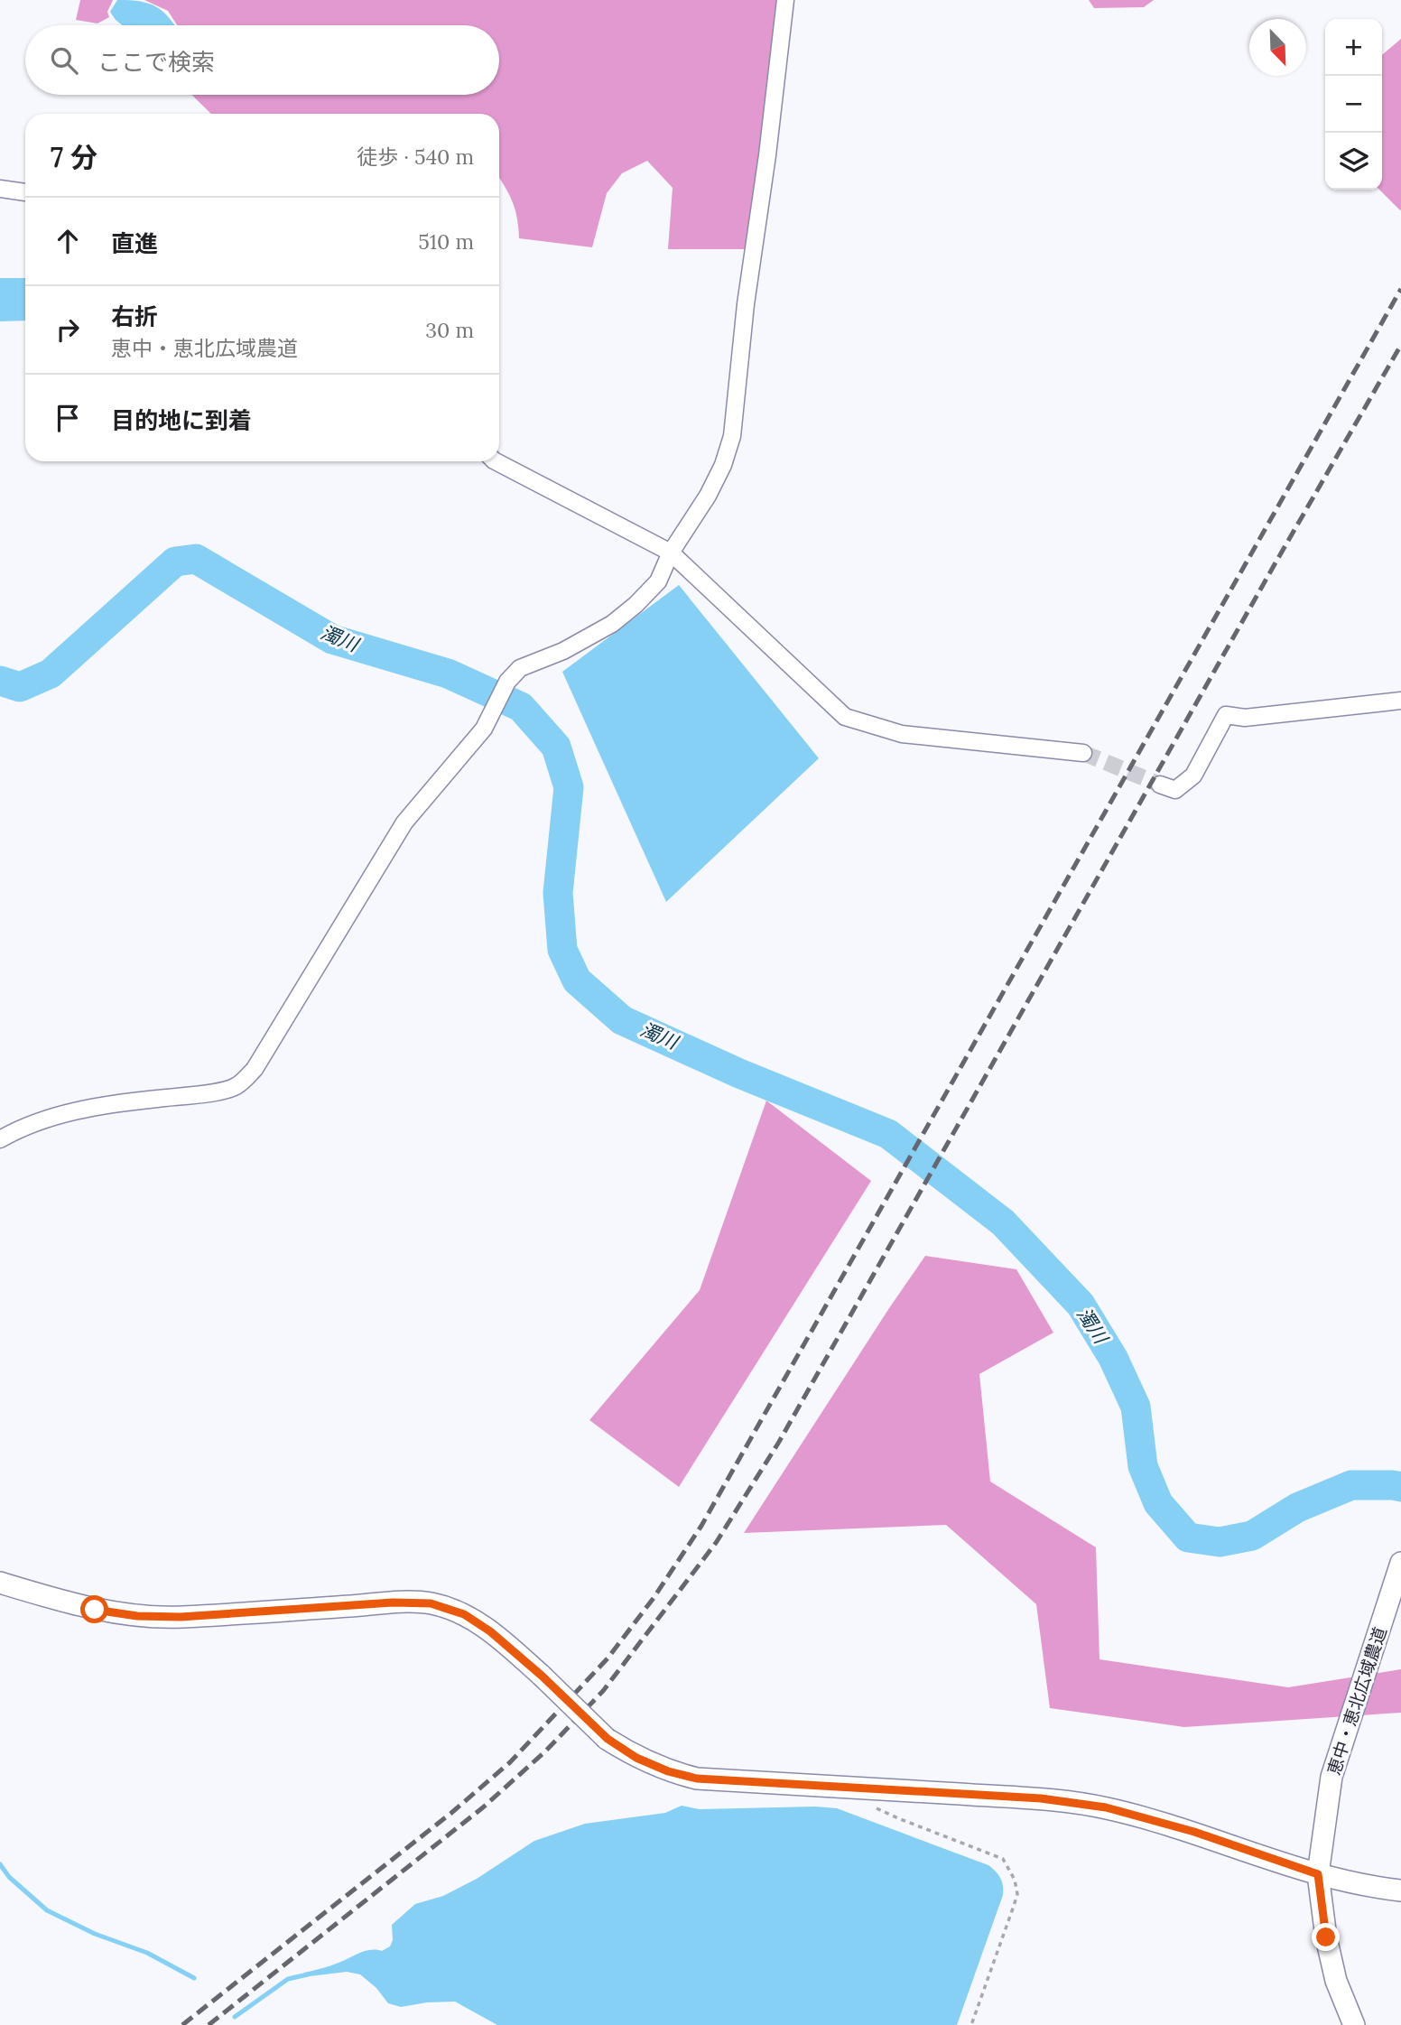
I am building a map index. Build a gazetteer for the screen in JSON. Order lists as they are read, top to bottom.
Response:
{
  "streets": {
    "street": ["恵中・恵北広域農道"]
  },
  "water": ["濁川"],
  "north": "bottom right",
  "page": {
    "map_buttons": ["+", "−"],
    "search": "ここで検索",
    "heading": ["7 分", "徒歩 · 540 m"],
    "list": [
      ["直進", "510 m"],
      ["右折", "恵中・恵北広域農道", "30 m"],
      "目的地に到着"
    ]
  }
}
